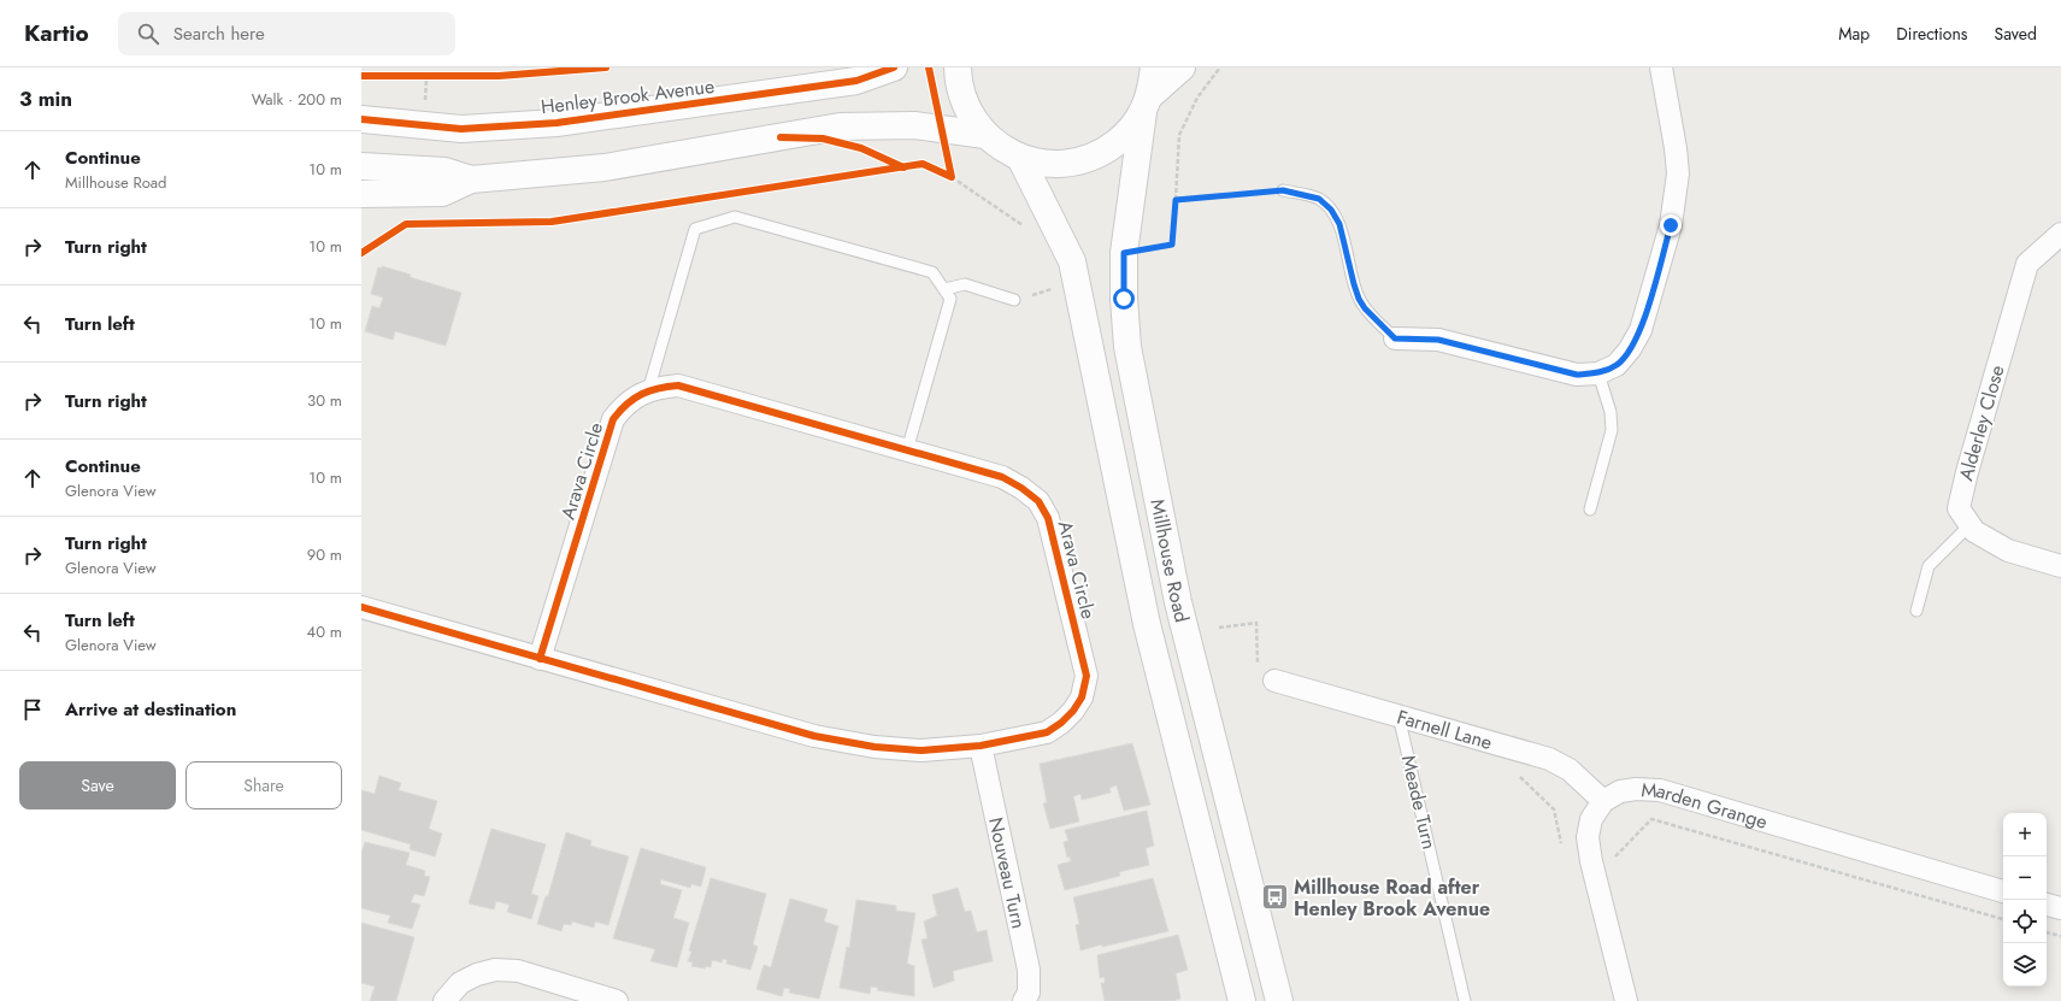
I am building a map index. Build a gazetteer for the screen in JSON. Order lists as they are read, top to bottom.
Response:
{
  "streets": {
    "main road": ["Henley Brook Avenue", "Millhouse Road"],
    "street": [
      "Alderley Close",
      "Arava Circle",
      "Farnell Lane",
      "Marden Grange",
      "Nouveau Turn"
    ],
    "lane": ["Meade Turn"]
  },
  "crossings": [
    ["Arava Circle", "Nouveau Turn"],
    ["Farnell Lane", "Meade Turn"],
    ["Farnell Lane", "Marden Grange"]
  ],
  "places": {
    "bus stop": ["Millhouse Road after Henley Brook Avenue"]
  },
  "page": {
    "header": "Kartio",
    "search": "Search here",
    "nav": ["Map", "Directions", "Saved"],
    "heading": ["3 min", "Walk · 200 m"],
    "list": [
      ["Continue", "Millhouse Road", "10 m"],
      ["Turn right", "10 m"],
      ["Turn left", "10 m"],
      ["Turn right", "30 m"],
      ["Continue", "Glenora View", "10 m"],
      ["Turn right", "Glenora View", "90 m"],
      ["Turn left", "Glenora View", "40 m"],
      "Arrive at destination"
    ],
    "buttons": ["Save", "Share"],
    "map_buttons": ["+", "−"]
  }
}
